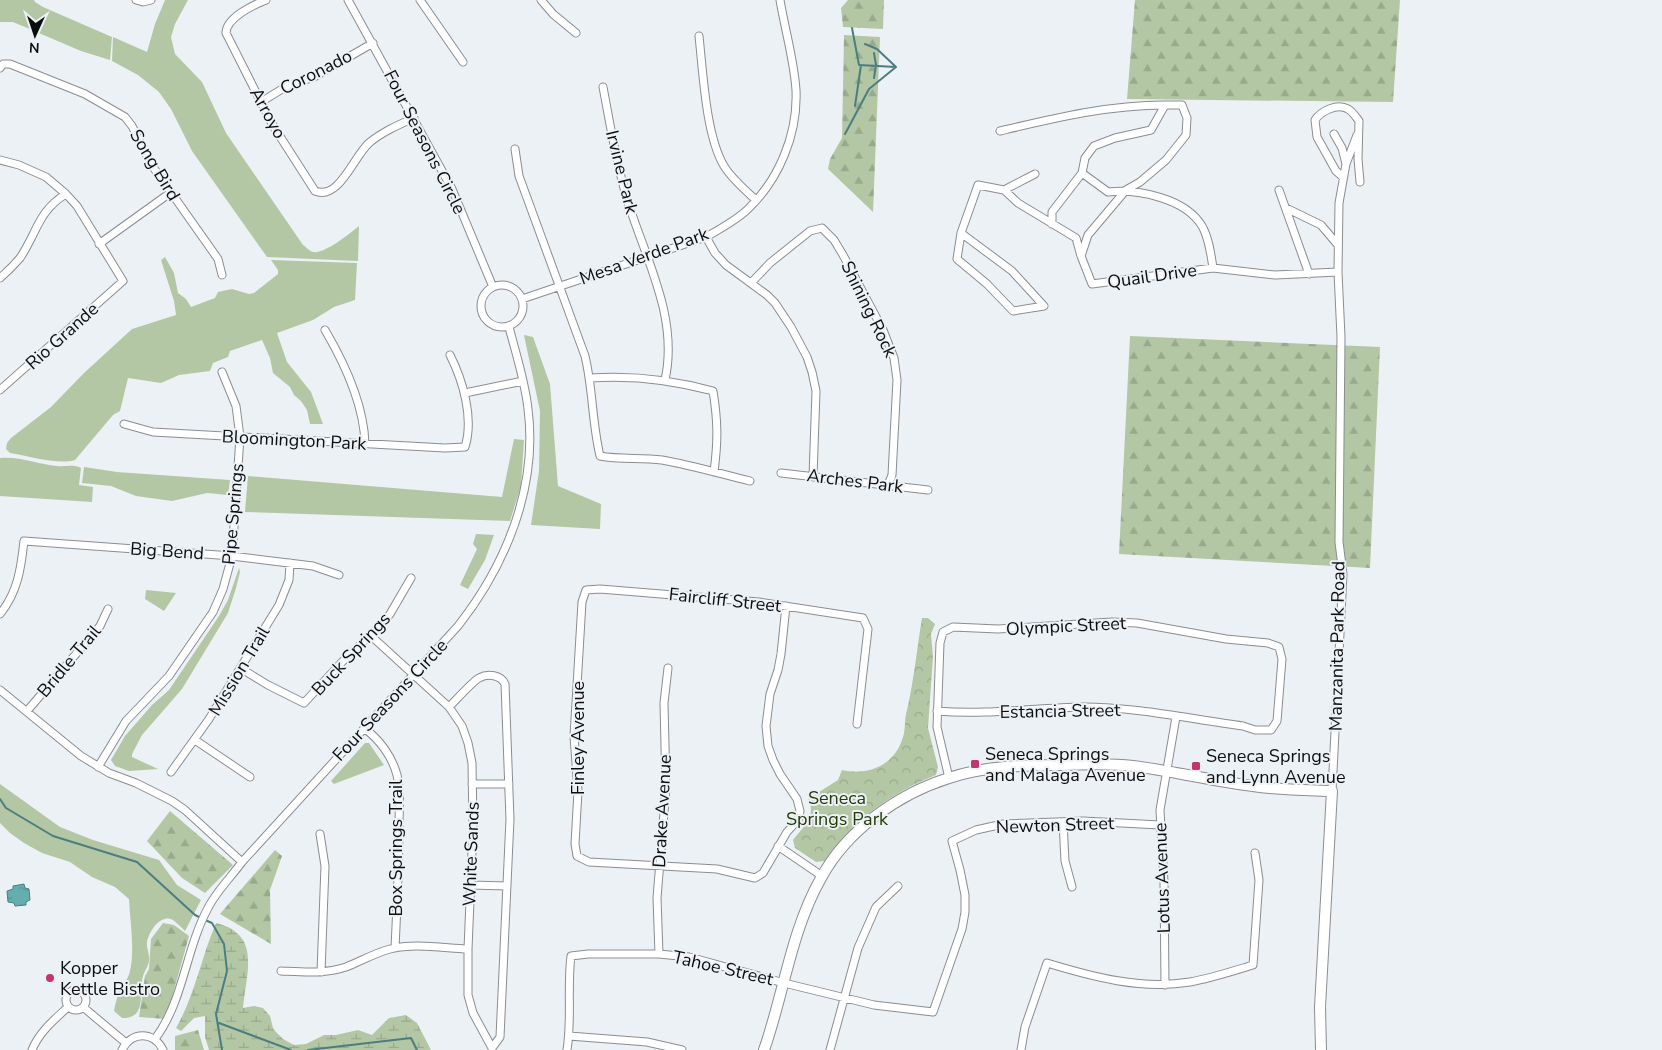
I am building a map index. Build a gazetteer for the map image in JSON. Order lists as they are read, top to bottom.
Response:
{
  "streets": {
    "street": [
      "Coronado",
      "Arroyo",
      "Four Seasons Circle",
      "Song Bird",
      "Irvine Park",
      "Mesa Verde Park",
      "Quail Drive",
      "Shining Rock",
      "Rio Grande",
      "Bloomington Park",
      "Arches Park",
      "Pipe Springs",
      "Big Bend",
      "Faircliff Street",
      "Olympic Street",
      "Manzanita Park Road",
      "Buck Springs",
      "Bridle Trail",
      "Mission Trail",
      "Estancia Street",
      "Finley Avenue",
      "Drake Avenue",
      "Newton Street",
      "Box Springs Trail",
      "White Sands",
      "Lotus Avenue",
      "Tahoe Street"
    ]
  },
  "crossings": [
    ["Coronado", "Arroyo"],
    ["Coronado", "Four Seasons Circle"],
    ["Arroyo", "Four Seasons Circle"],
    ["Four Seasons Circle", "Mesa Verde Park"],
    ["Four Seasons Circle", "Box Springs Trail"],
    ["Four Seasons Circle", "White Sands"],
    ["Irvine Park", "Mesa Verde Park"],
    ["Shining Rock", "Arches Park"],
    ["Bloomington Park", "Pipe Springs"],
    ["Pipe Springs", "Big Bend"],
    ["Big Bend", "Mission Trail"],
    ["Faircliff Street", "Finley Avenue"],
    ["Olympic Street", "Estancia Street"],
    ["Buck Springs", "Mission Trail"],
    ["Buck Springs", "White Sands"],
    ["Estancia Street", "Lotus Avenue"],
    ["Finley Avenue", "Drake Avenue"],
    ["Drake Avenue", "Tahoe Street"],
    ["Newton Street", "Lotus Avenue"],
    ["Newton Street", "Tahoe Street"]
  ],
  "parks": ["Seneca Springs Park"],
  "places": {
    "transit": ["Seneca Springs and Malaga Avenue", "Seneca Springs and Lynn Avenue"],
    "other": ["Kopper Kettle Bistro"]
  },
  "north": "bottom"
}
